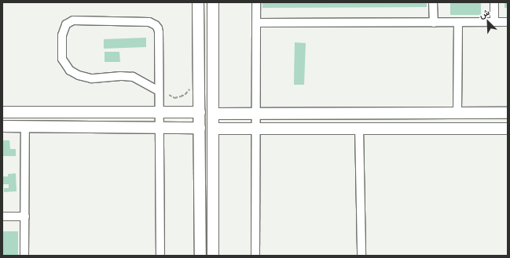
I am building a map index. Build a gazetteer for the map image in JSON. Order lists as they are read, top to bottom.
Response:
{
  "north": "top left"
}
